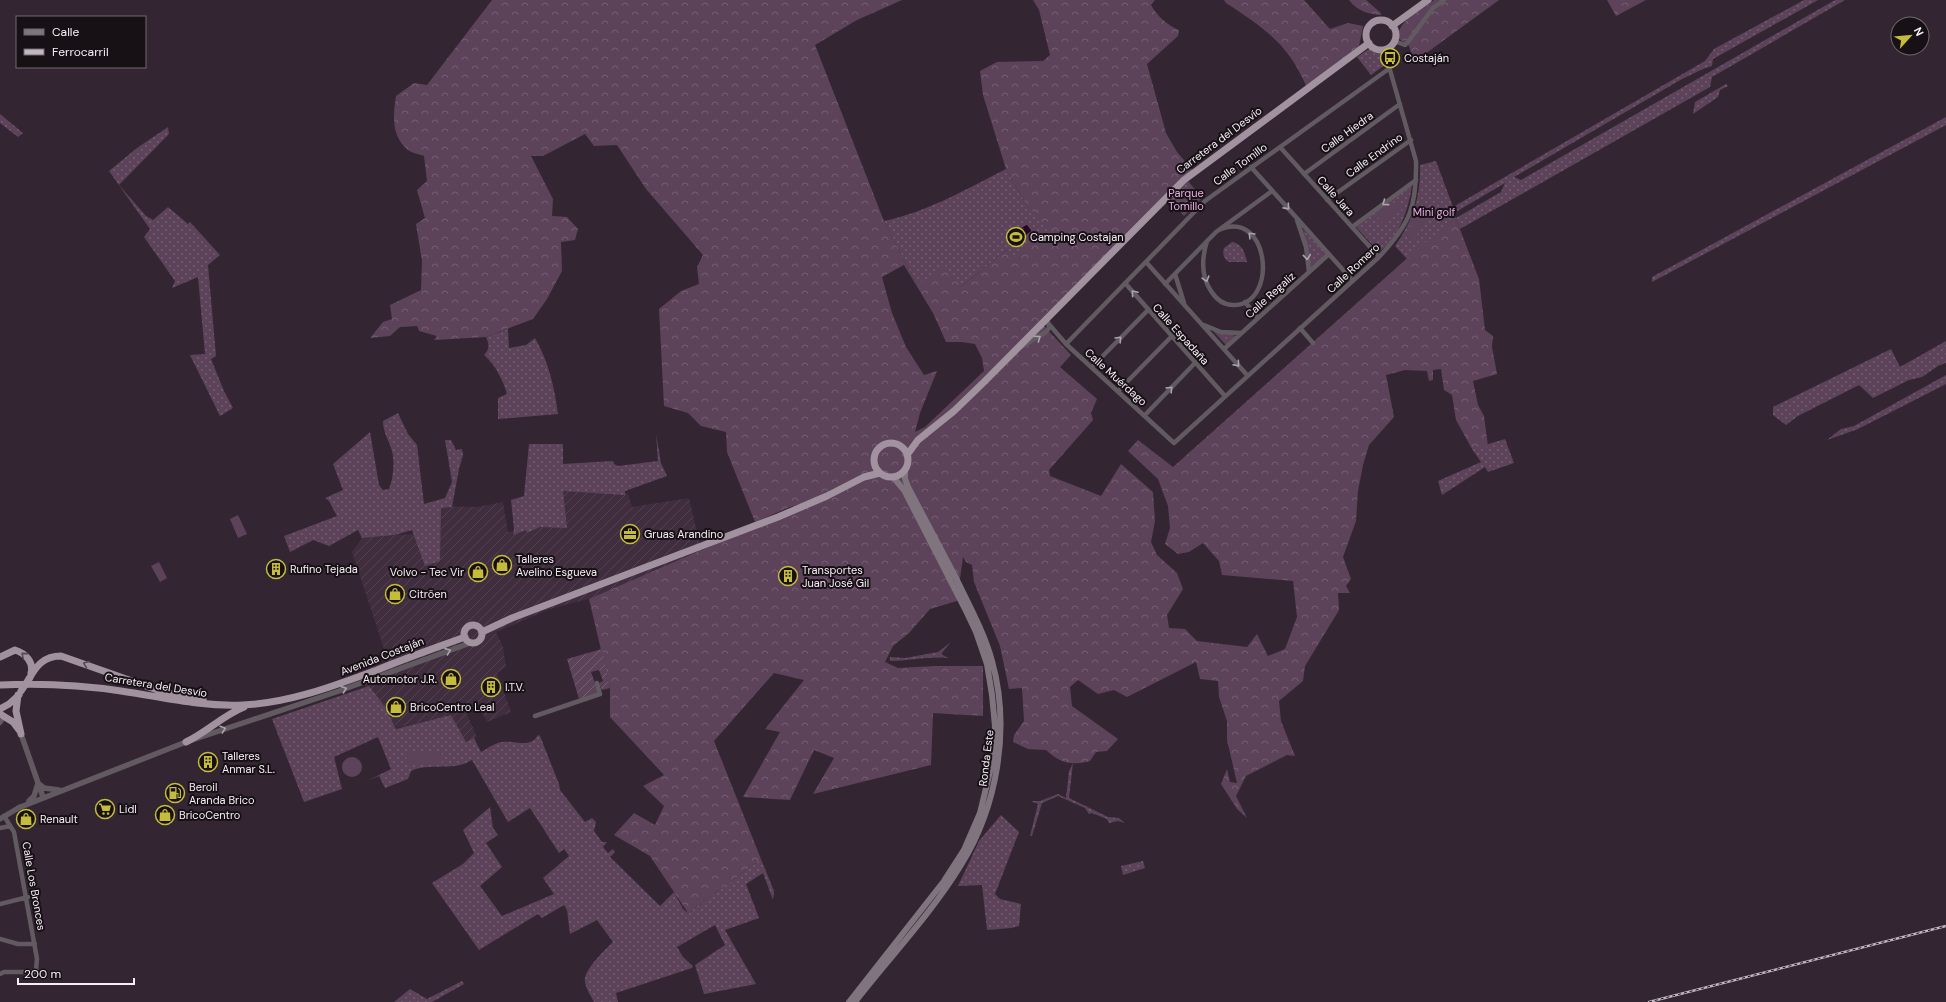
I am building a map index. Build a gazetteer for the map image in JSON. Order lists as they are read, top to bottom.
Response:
{
  "streets": {
    "highway": ["Carretera del Desvío", "Avenida Costaján"],
    "main road": ["Ronda Este"],
    "street": [
      "Calle Hiedra",
      "Calle Endrino",
      "Calle Tomillo",
      "Calle Jara",
      "Calle Romero",
      "Calle Regaliz",
      "Calle Espadaña",
      "Calle Muérdago",
      "Calle Los Bronces"
    ]
  },
  "crossings": [
    ["Calle Hiedra", "Calle Jara"],
    ["Calle Hiedra", "Calle Romero"],
    ["Carretera del Desvío", "Calle Romero"],
    ["Carretera del Desvío", "Calle Muérdago"],
    ["Carretera del Desvío", "Avenida Costaján"],
    ["Carretera del Desvío", "Ronda Este"],
    ["Calle Endrino", "Calle Jara"],
    ["Calle Endrino", "Calle Romero"],
    ["Calle Tomillo", "Calle Jara"],
    ["Calle Tomillo", "Calle Romero"],
    ["Calle Tomillo", "Calle Espadaña"],
    ["Calle Tomillo", "Calle Muérdago"],
    ["Calle Jara", "Calle Romero"],
    ["Calle Romero", "Calle Espadaña"],
    ["Calle Romero", "Calle Muérdago"]
  ],
  "parks": ["Parque Tomillo", "Mini golf"],
  "places": {
    "bus stop": ["Costaján"],
    "sports": ["Camping Costajan"],
    "office": ["Gruas Arandino"],
    "shop": [
      "Talleres Avelino Esgueva",
      "Volvo - Tec Vir",
      "Citröen",
      "Automotor J.R.",
      "BricoCentro Leal",
      "BricoCentro",
      "Renault"
    ],
    "building": [
      "Rufino Tejada",
      "Transportes Juan José Gil",
      "I.T.V.",
      "Talleres Anmar S.L."
    ],
    "fuel station": ["Beroil Aranda Brico"],
    "supermarket": ["Lidl"]
  },
  "legend": ["Calle", "Ferrocarril"],
  "scale_bar": "200 m",
  "north": "top right"
}
